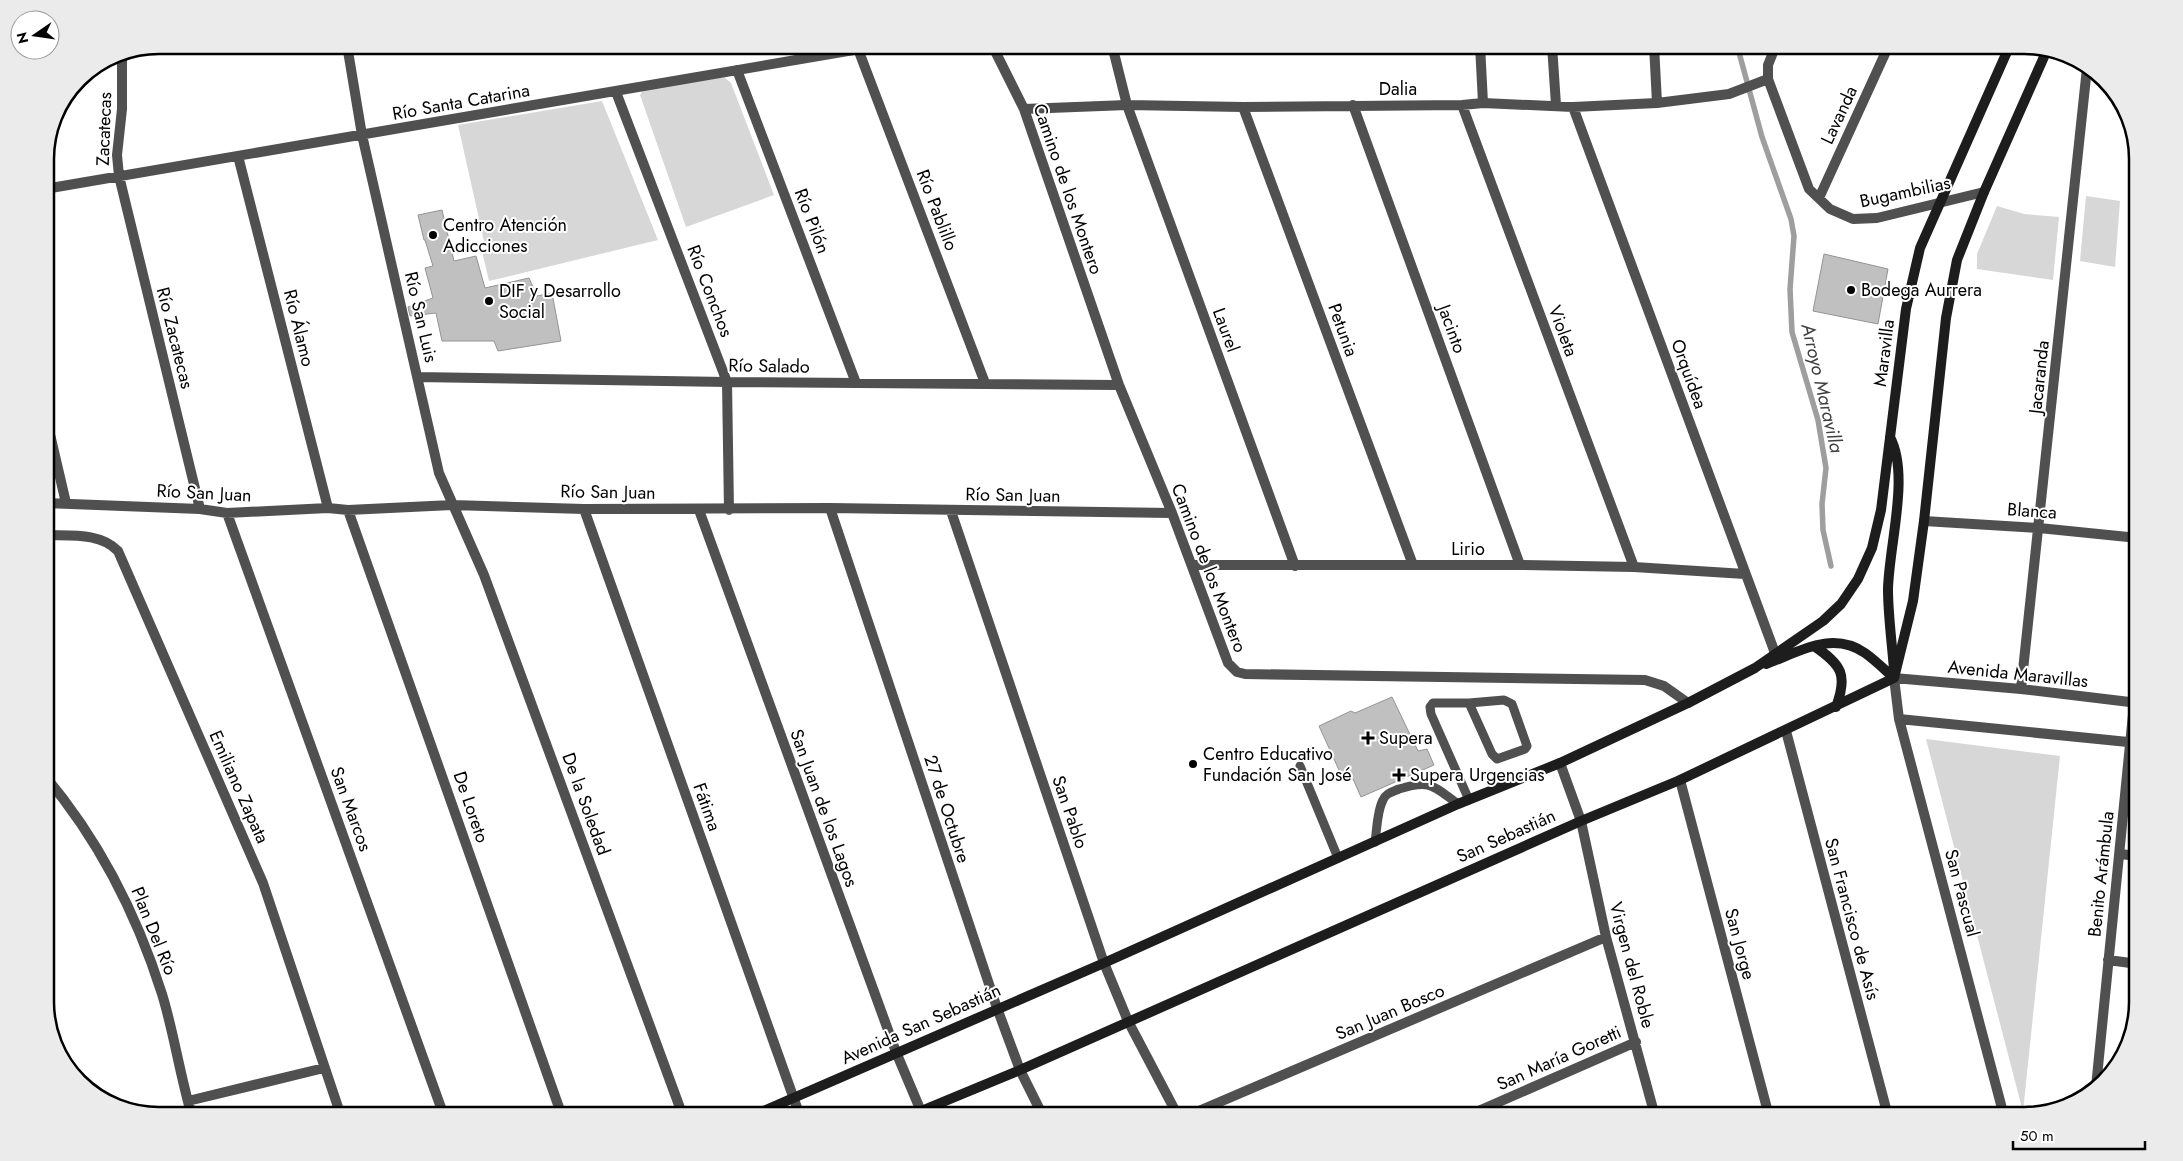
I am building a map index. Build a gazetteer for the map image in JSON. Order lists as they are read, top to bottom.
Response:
{
  "streets": {
    "main road": ["Maravilla", "San Sebastián", "Avenida San Sebastián"],
    "street": [
      "Dalia",
      "Río Santa Catarina",
      "Lavanda",
      "Zacatecas",
      "Camino de los Montero",
      "Bugambilias",
      "Río Pablillo",
      "Río Pilón",
      "Río Conchos",
      "Río San Luis",
      "Río Álamo",
      "Jacinto",
      "Laurel",
      "Petunia",
      "Violeta",
      "Río Zacatecas",
      "Río Salado",
      "Orquídea",
      "Jacaranda",
      "Río San Juan",
      "Blanca",
      "Lirio",
      "Avenida Maravillas",
      "Emiliano Zapata",
      "De la Soledad",
      "De Loreto",
      "Fátima",
      "San Juan de los Lagos",
      "San Marcos",
      "27 de Octubre",
      "San Pablo",
      "Benito Arámbula",
      "San Pascual",
      "San Francisco de Asís",
      "Plan Del Río",
      "San Jorge",
      "Virgen del Roble",
      "San Juan Bosco",
      "San María Goretti"
    ]
  },
  "crossings": [
    ["Dalia", "Camino de los Montero"],
    ["Dalia", "Bugambilias"],
    ["Dalia", "Jacinto"],
    ["Dalia", "Laurel"],
    ["Dalia", "Petunia"],
    ["Dalia", "Violeta"],
    ["Dalia", "Orquídea"],
    ["Río Santa Catarina", "Zacatecas"],
    ["Río Santa Catarina", "Río Pilón"],
    ["Río Santa Catarina", "Río Conchos"],
    ["Río Santa Catarina", "Río San Luis"],
    ["Río Santa Catarina", "Río Álamo"],
    ["Río Santa Catarina", "Río Zacatecas"],
    ["Lavanda", "Bugambilias"],
    ["Zacatecas", "Río Zacatecas"],
    ["Camino de los Montero", "Río Salado"],
    ["Camino de los Montero", "Río San Juan"],
    ["Camino de los Montero", "Lirio"],
    ["Bugambilias", "Maravilla"],
    ["Río Pablillo", "Río Salado"],
    ["Río Pilón", "Río Salado"],
    ["Río Conchos", "Río Salado"],
    ["Río Conchos", "Río San Juan"],
    ["Río San Luis", "Río Salado"],
    ["Río San Luis", "Río San Juan"],
    ["Río San Luis", "De la Soledad"],
    ["Río Álamo", "Río San Juan"],
    ["Jacinto", "Lirio"],
    ["Laurel", "Lirio"],
    ["Petunia", "Lirio"],
    ["Violeta", "Lirio"],
    ["Río Zacatecas", "Río San Juan"],
    ["Maravilla", "Orquídea"],
    ["Orquídea", "Lirio"],
    ["Jacaranda", "Blanca"],
    ["Jacaranda", "Avenida Maravillas"],
    ["Río San Juan", "De la Soledad"],
    ["Río San Juan", "De Loreto"],
    ["Río San Juan", "Fátima"],
    ["Río San Juan", "San Juan de los Lagos"],
    ["Río San Juan", "San Marcos"],
    ["Río San Juan", "27 de Octubre"],
    ["Río San Juan", "San Pablo"],
    ["Avenida Maravillas", "San Sebastián"],
    ["Avenida Maravillas", "San Pascual"],
    ["Fátima", "Avenida San Sebastián"],
    ["San Juan de los Lagos", "Avenida San Sebastián"],
    ["27 de Octubre", "Avenida San Sebastián"],
    ["San Pablo", "San Sebastián"],
    ["San Pablo", "Avenida San Sebastián"],
    ["San Sebastián", "San Pascual"],
    ["San Sebastián", "San Francisco de Asís"],
    ["San Sebastián", "San Jorge"],
    ["San Sebastián", "Virgen del Roble"],
    ["Virgen del Roble", "San Juan Bosco"],
    ["Virgen del Roble", "San María Goretti"]
  ],
  "water": ["Arroyo Maravilla"],
  "places": {
    "other": [
      "Centro Atención Adicciones",
      "Bodega Aurrera",
      "DIF y Desarrollo Social",
      "Centro Educativo Fundación San José"
    ],
    "health": ["Supera", "Supera Urgencias"]
  },
  "scale_bar": "50 m",
  "north": "left"
}
